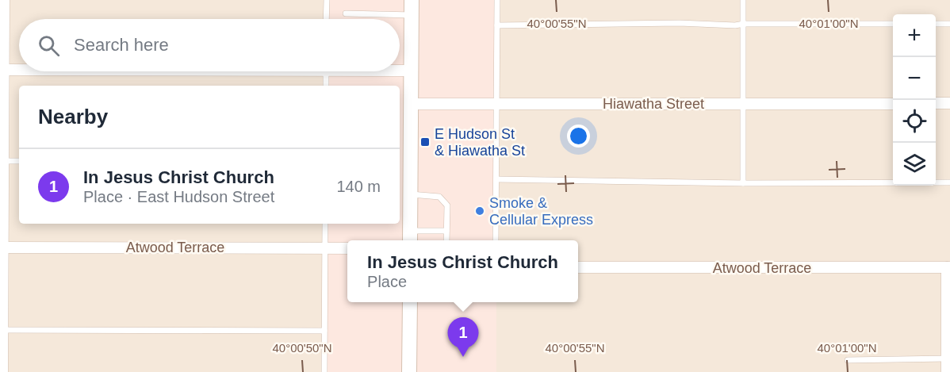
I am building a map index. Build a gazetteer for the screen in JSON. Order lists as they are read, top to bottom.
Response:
{
  "streets": {
    "street": ["Hiawatha Street", "Atwood Terrace"]
  },
  "places": {
    "transit": ["E Hudson St & Hiawatha St"],
    "other": ["Smoke & Cellular Express"]
  },
  "page": {
    "map_buttons": ["+", "−"],
    "search": "Search here",
    "heading": "Nearby",
    "list": [
      {
        "mark": "1",
        "name": "In Jesus Christ Church",
        "note": "Place · East Hudson Street",
        "value": "140 m"
      }
    ],
    "popup": ["In Jesus Christ Church", "Place"],
    "pins": "1"
  },
  "coordinates": ["40°00'55\"N", "40°01'00\"N", "40°00'50\"N"]
}
